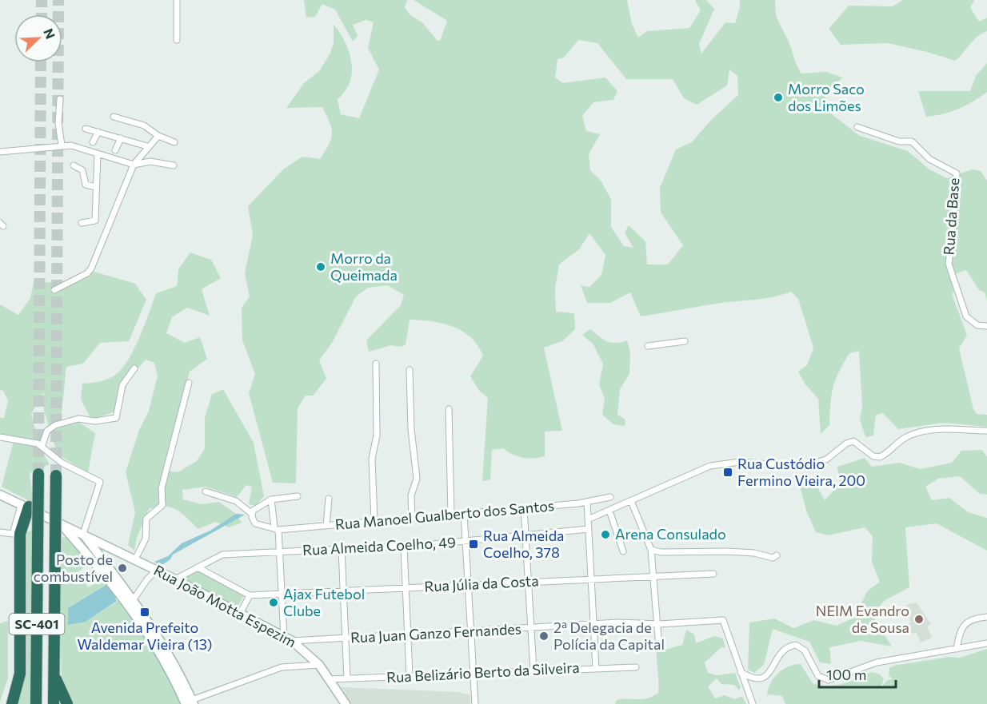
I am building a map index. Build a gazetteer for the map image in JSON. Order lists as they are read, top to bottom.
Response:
{
  "streets": {
    "highway": ["SC-401"],
    "main road": ["Rua João Motta Espezim"],
    "street": [
      "Rua da Base",
      "Rua Manoel Gualberto dos Santos",
      "Rua Almeida Coelho, 49",
      "Rua Júlia da Costa",
      "Rua Juan Ganzo Fernandes",
      "Rua Belizário Berto da Silveira"
    ]
  },
  "crossings": [
    ["Rua Almeida Coelho, 49", "Rua João Motta Espezim"],
    ["Rua João Motta Espezim", "Rua Juan Ganzo Fernandes"],
    ["Rua João Motta Espezim", "Rua Belizário Berto da Silveira"]
  ],
  "places": {
    "other": [
      "Morro Saco dos Limões",
      "Morro da Queimada",
      "Arena Consulado",
      "Posto de combustível",
      "Ajax Futebol Clube",
      "NEIM Evandro de Sousa",
      "2ª Delegacia de Polícia da Capital"
    ],
    "transit": ["Rua Custódio Fermino Vieira, 200", "Rua Almeida Coelho, 378", "Avenida Prefeito Waldemar Vieira (13)"]
  },
  "scale_bar": "100 m",
  "north": "top right"
}
